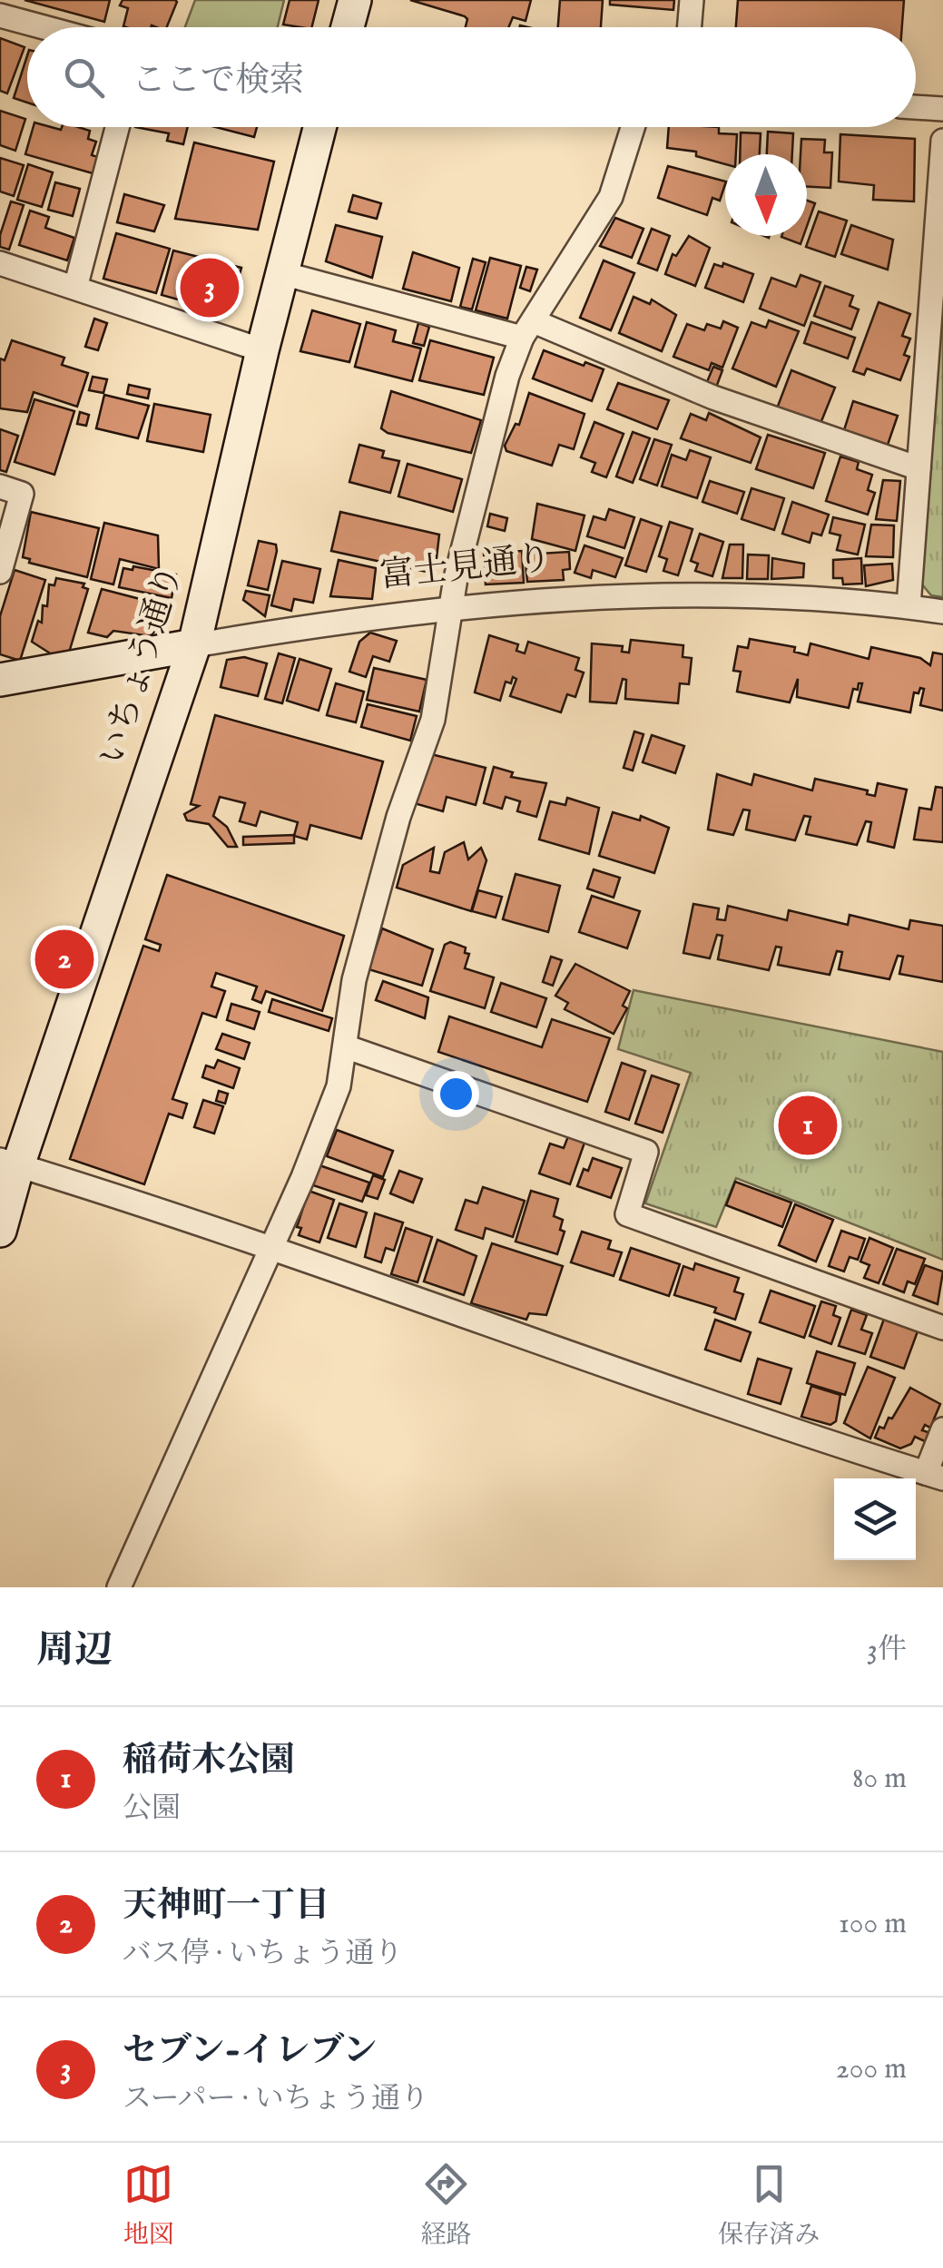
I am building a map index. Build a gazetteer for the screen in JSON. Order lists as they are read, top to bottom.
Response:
{
  "streets": {
    "street": ["富士見通り", "いちょう通り"]
  },
  "crossings": [
    ["富士見通り", "いちょう通り"]
  ],
  "north": "bottom",
  "page": {
    "search": "ここで検索",
    "pins": ["3", "2", "1"],
    "heading": ["周辺", "3件"],
    "list": [
      {
        "mark": "1",
        "name": "稲荷木公園",
        "note": "公園",
        "value": "80 m"
      },
      {
        "mark": "2",
        "name": "天神町一丁目",
        "note": "バス停 · いちょう通り",
        "value": "100 m"
      },
      {
        "mark": "3",
        "name": "セブン-イレブン",
        "note": "スーパー · いちょう通り",
        "value": "200 m"
      }
    ],
    "nav": ["地図", "経路", "保存済み"]
  }
}
